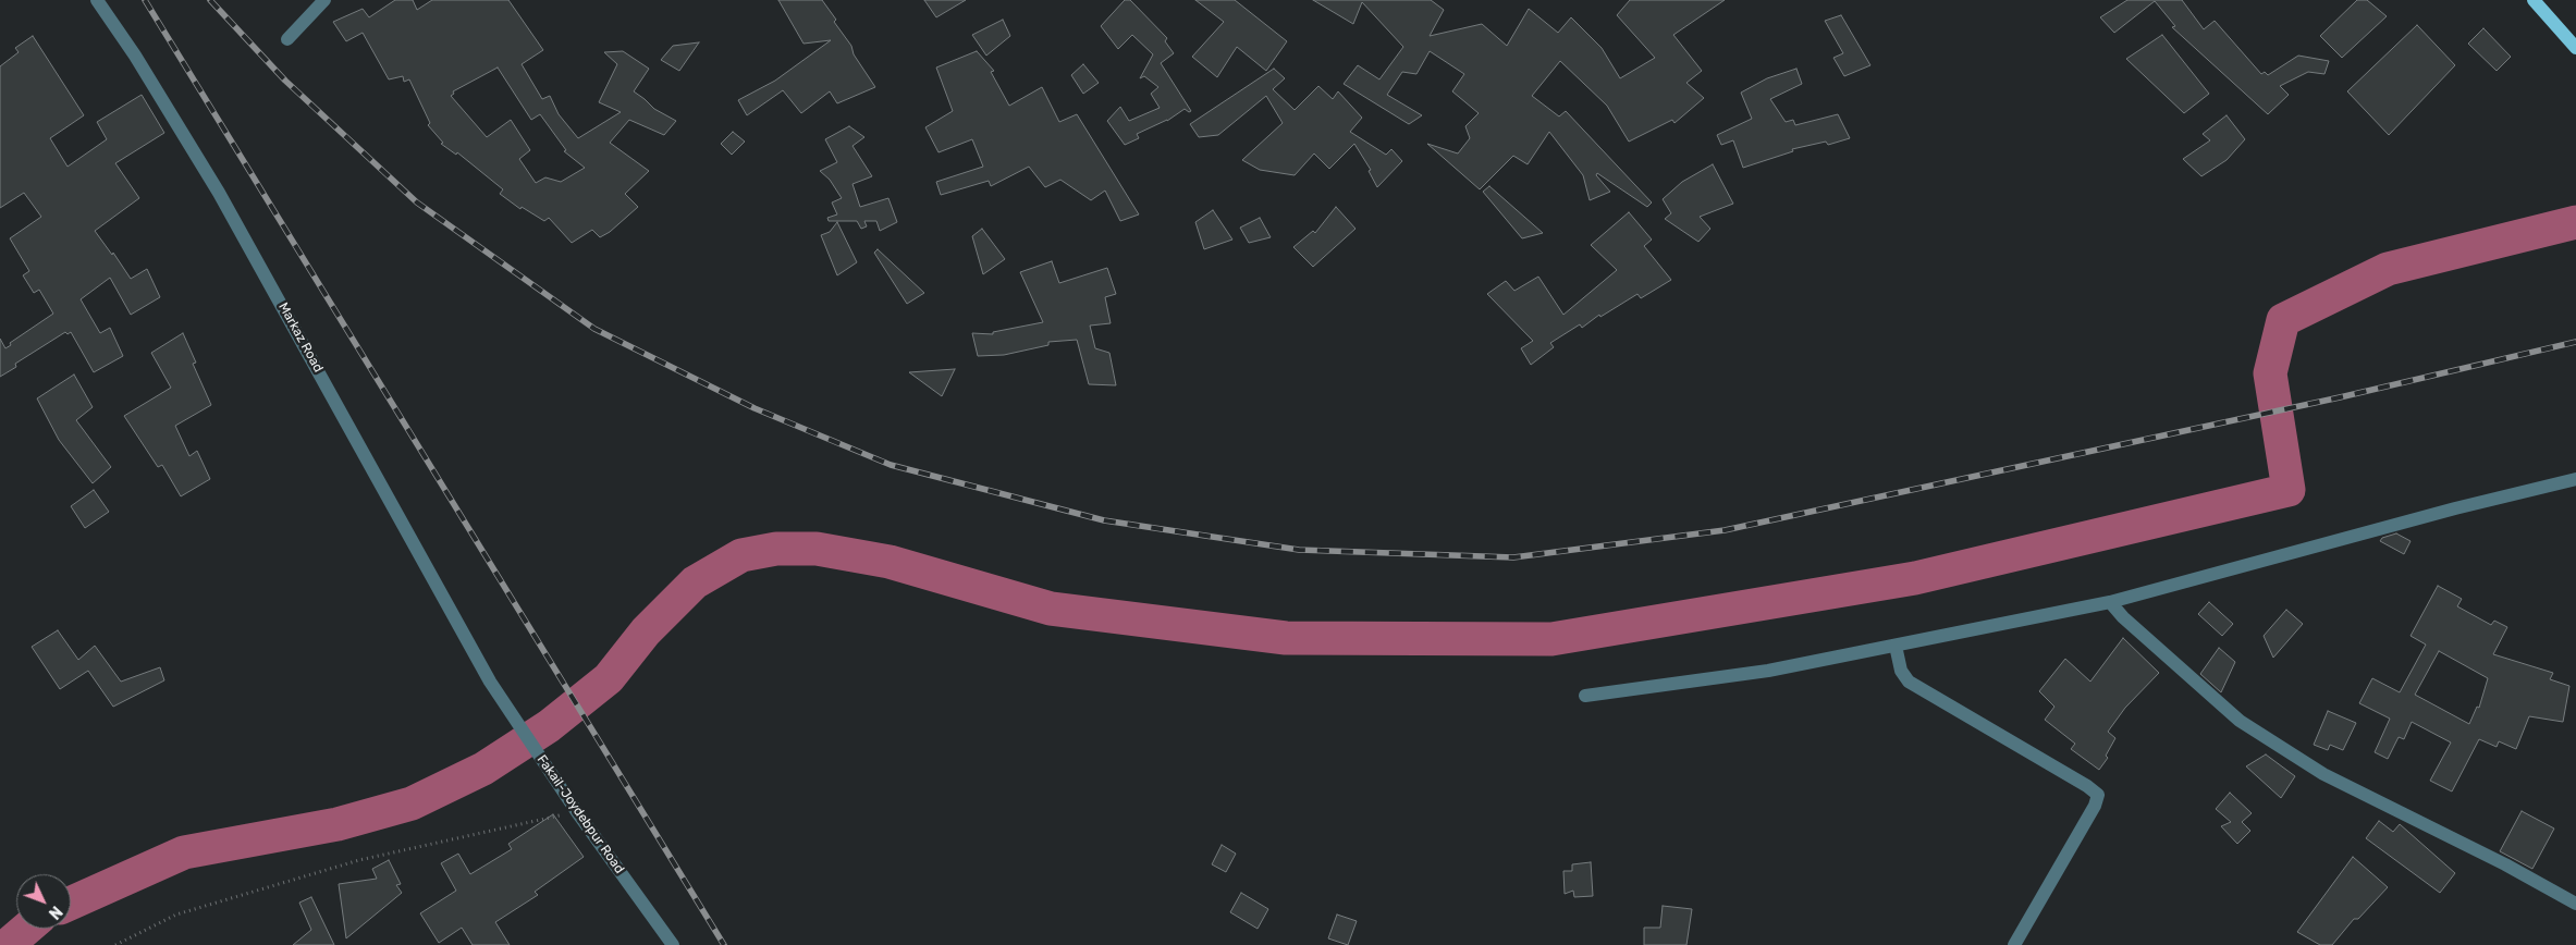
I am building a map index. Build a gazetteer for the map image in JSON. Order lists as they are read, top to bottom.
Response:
{
  "streets": {
    "street": ["Markaz Road", "Fakail-Joydebpur Road"]
  },
  "crossings": [
    ["Markaz Road", "Fakail-Joydebpur Road"]
  ],
  "north": "bottom right"
}
